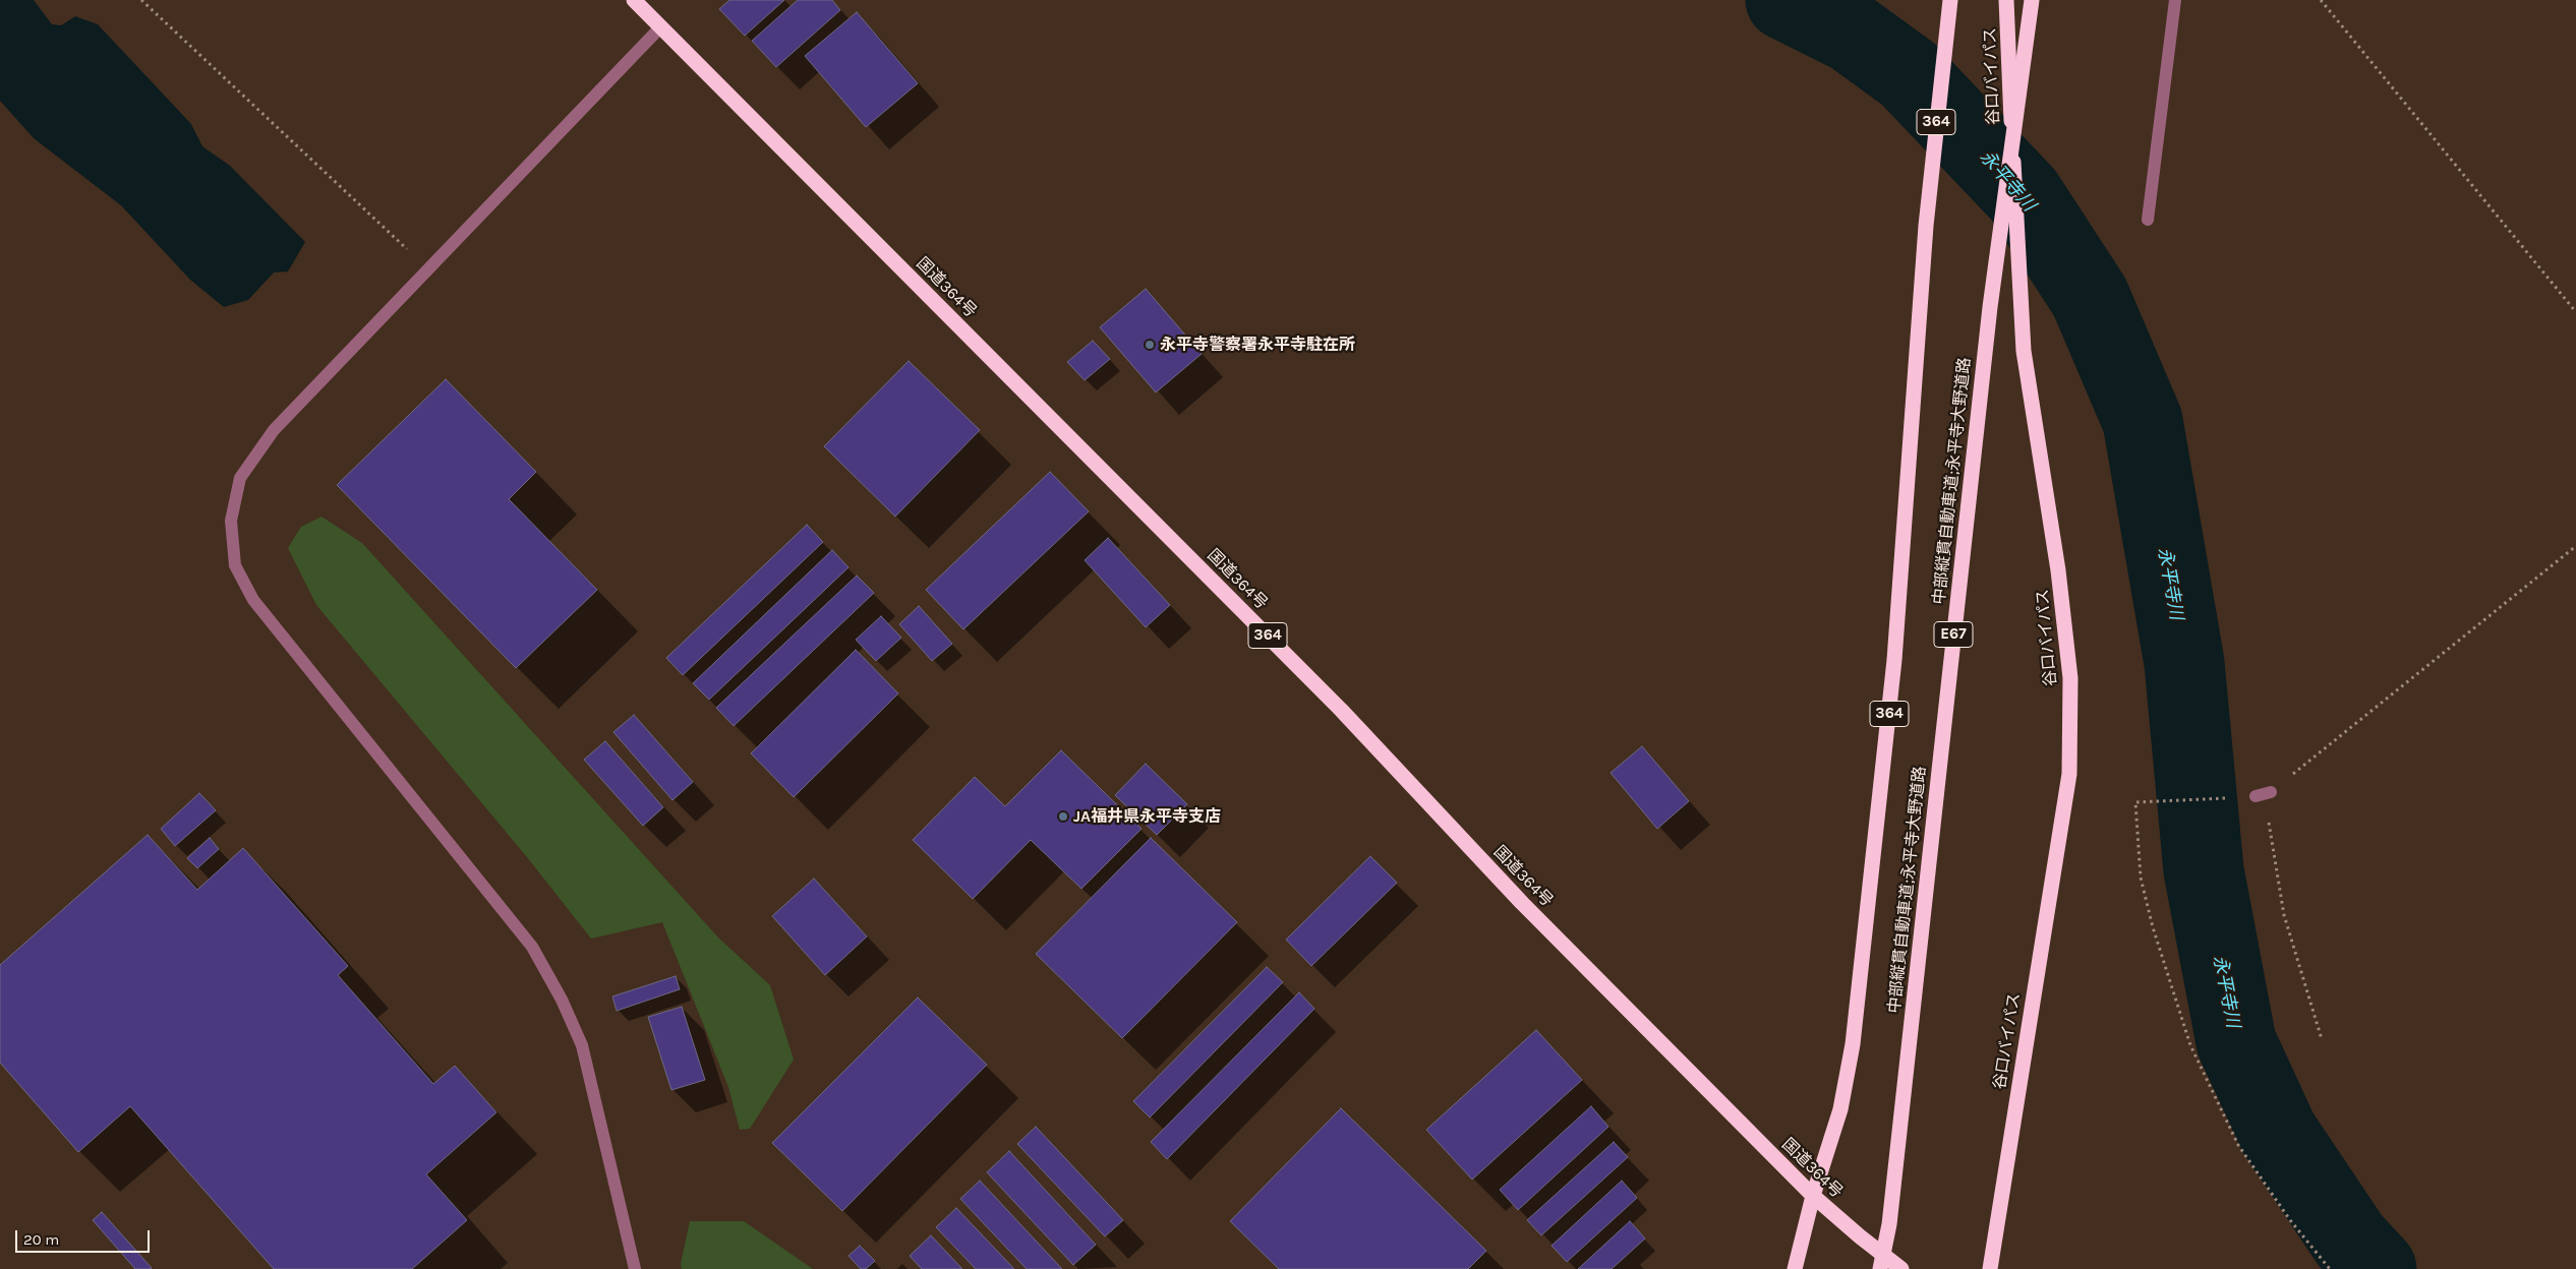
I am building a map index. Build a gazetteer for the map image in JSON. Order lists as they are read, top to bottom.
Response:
{
  "streets": {
    "highway": [
      "谷口バイパス",
      "364",
      "国道364号",
      "中部縦貫自動車道;永平寺大野道路",
      "E67"
    ]
  },
  "crossings": [
    ["364", "国道364号"]
  ],
  "water": ["永平寺川"],
  "places": ["永平寺警察署永平寺駐在所", "JA福井県永平寺支店"],
  "scale_bar": "20 m"
}
